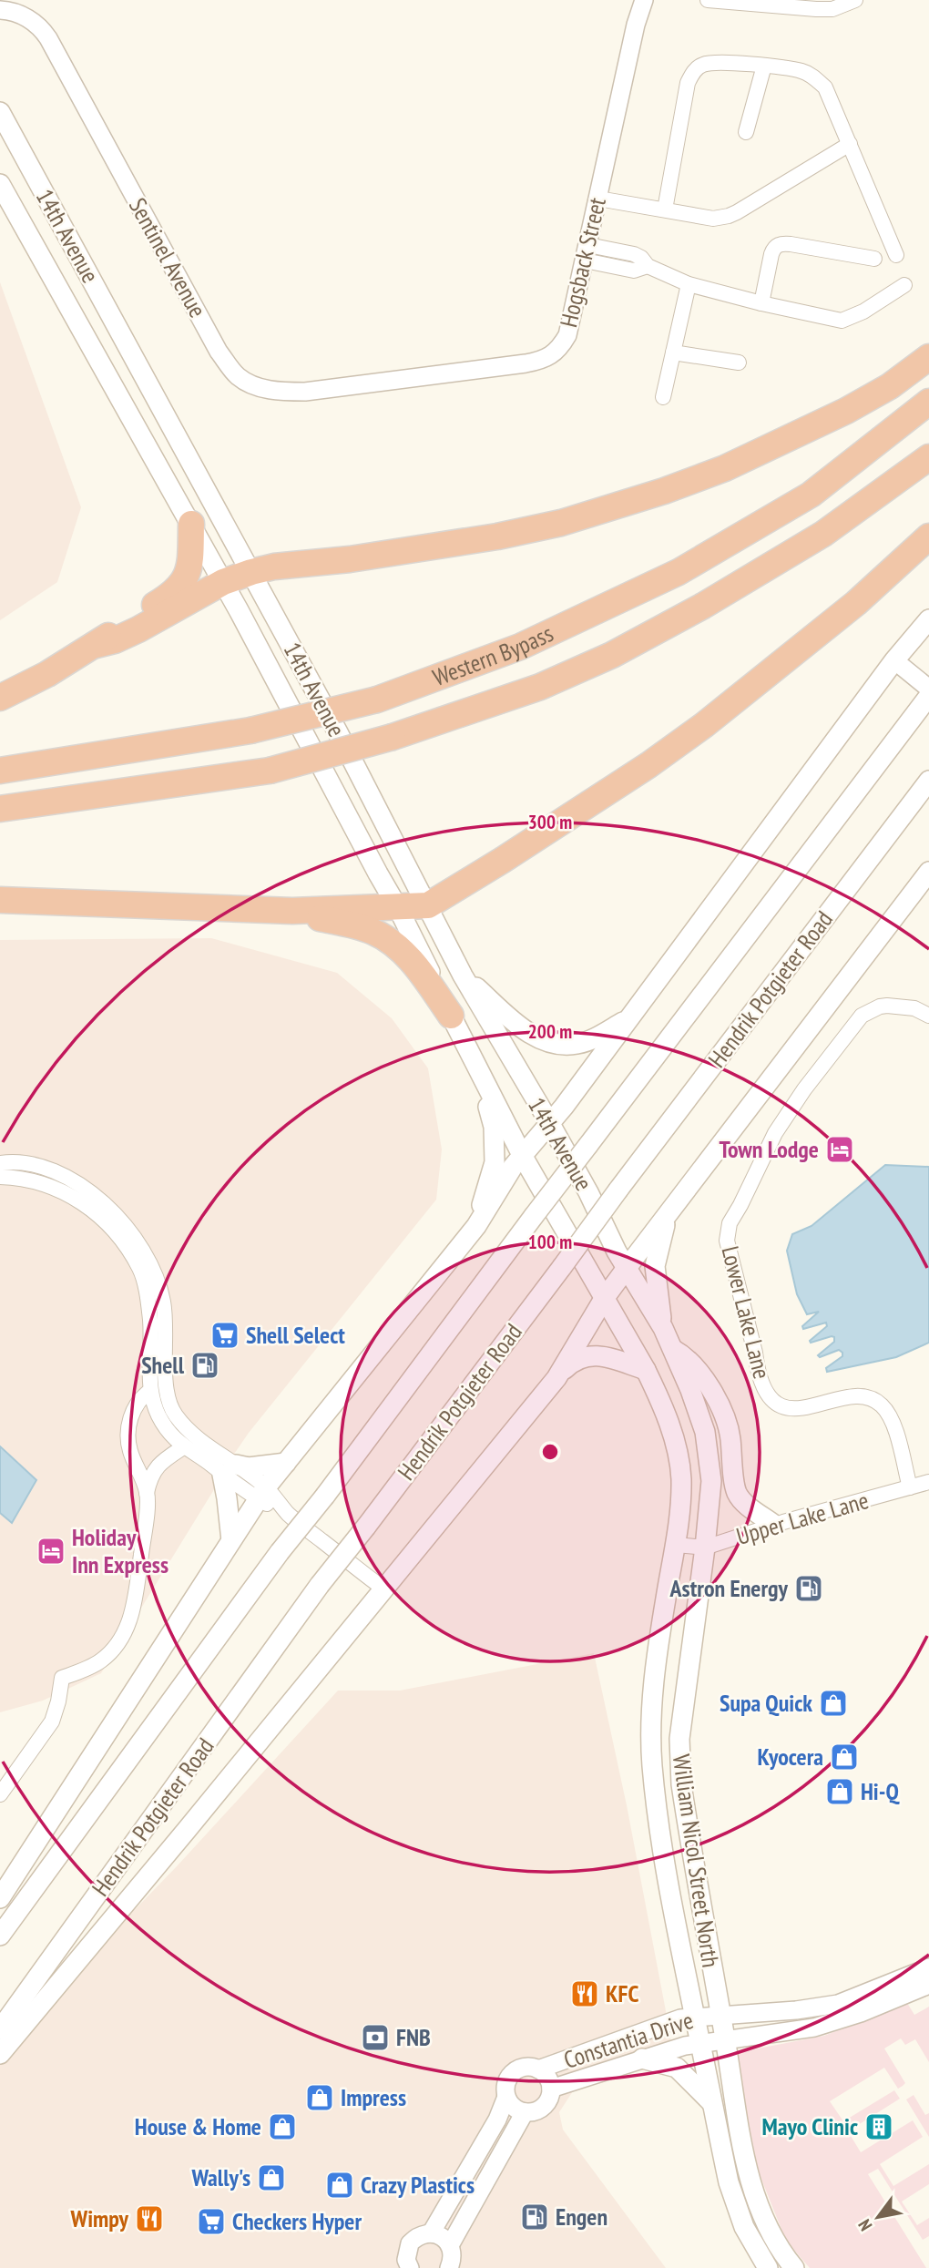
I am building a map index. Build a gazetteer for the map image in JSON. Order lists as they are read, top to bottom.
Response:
{
  "streets": {
    "highway": ["Western Bypass"],
    "main road": ["14th Avenue", "Hendrik Potgieter Road", "William Nicol Street North"],
    "street": [
      "Sentinel Avenue",
      "Hogsback Street",
      "Lower Lake Lane",
      "Upper Lake Lane",
      "Constantia Drive"
    ]
  },
  "crossings": [
    ["14th Avenue", "William Nicol Street North"],
    ["Sentinel Avenue", "Hogsback Street"],
    ["Lower Lake Lane", "Upper Lake Lane"],
    ["Upper Lake Lane", "William Nicol Street North"],
    ["William Nicol Street North", "Constantia Drive"]
  ],
  "places": {
    "hotel": ["Town Lodge", "Holiday Inn Express"],
    "supermarket": ["Shell Select", "Checkers Hyper"],
    "fuel station": ["Shell", "Astron Energy", "Engen"],
    "shop": [
      "Supa Quick",
      "Kyocera",
      "Hi-Q",
      "Impress",
      "House & Home",
      "Wally's",
      "Crazy Plastics"
    ],
    "restaurant": ["KFC", "Wimpy"],
    "bank": ["FNB"],
    "building": ["Mayo Clinic"]
  },
  "north": "bottom left",
  "rings": ["300 m", "200 m", "100 m"]
}
